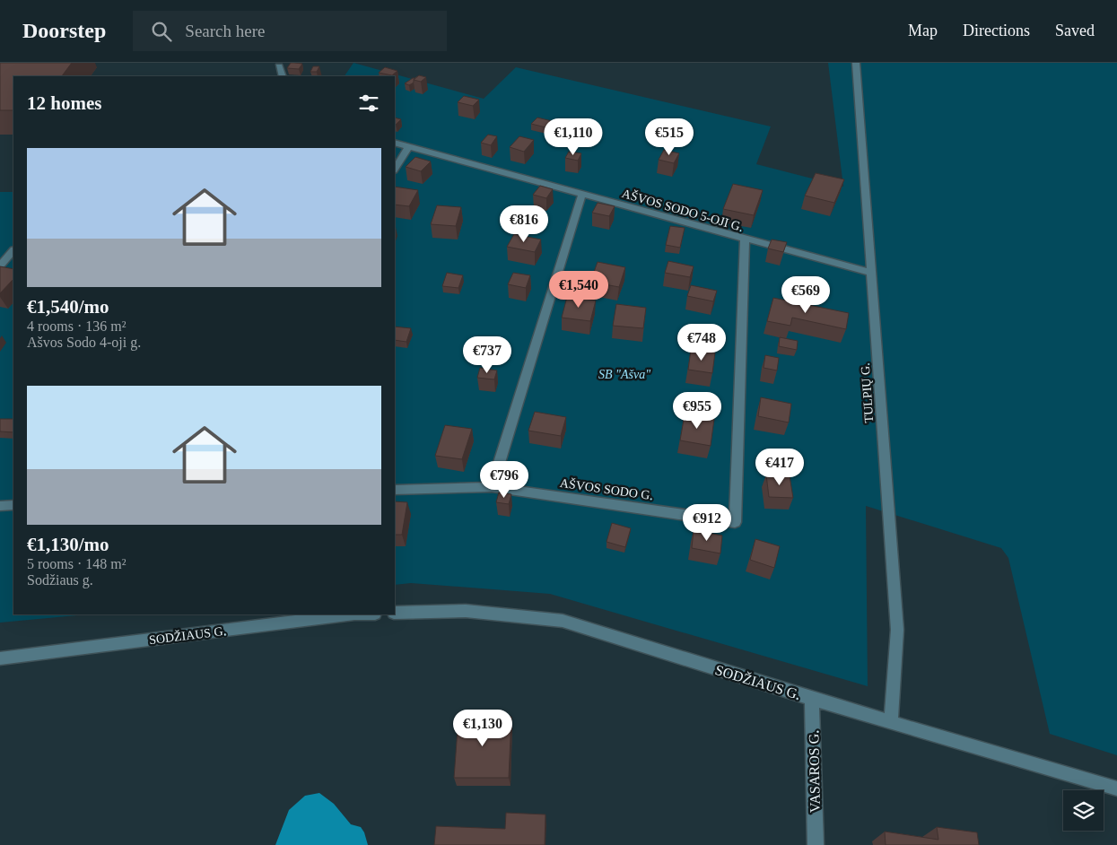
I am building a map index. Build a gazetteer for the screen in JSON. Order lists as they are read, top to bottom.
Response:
{
  "streets": {
    "street": [
      "AŠVOS SODO 5-OJI G.",
      "TULPIŲ G.",
      "AŠVOS SODO G.",
      "SODŽIAUS G.",
      "VASAROS G."
    ]
  },
  "crossings": [
    ["AŠVOS SODO 5-OJI G.", "AŠVOS SODO G."],
    ["TULPIŲ G.", "SODŽIAUS G."],
    ["SODŽIAUS G.", "VASAROS G."]
  ],
  "parks": ["SB \"Ašva\""],
  "page": {
    "header": "Doorstep",
    "search": "Search here",
    "nav": ["Map", "Directions", "Saved"],
    "heading": "12 homes",
    "price": [
      "€1,110",
      "€515",
      "€816",
      "€1,540",
      "€569",
      "€748",
      "€737",
      "€955",
      "€417",
      "€796",
      "€912",
      "€1,130"
    ],
    "list": [
      {
        "name": "€1,540/mo",
        "note": "4 rooms · 136 m² · Ašvos Sodo 4-oji g."
      },
      {
        "name": "€1,130/mo",
        "note": "5 rooms · 148 m² · Sodžiaus g."
      }
    ]
  }
}
